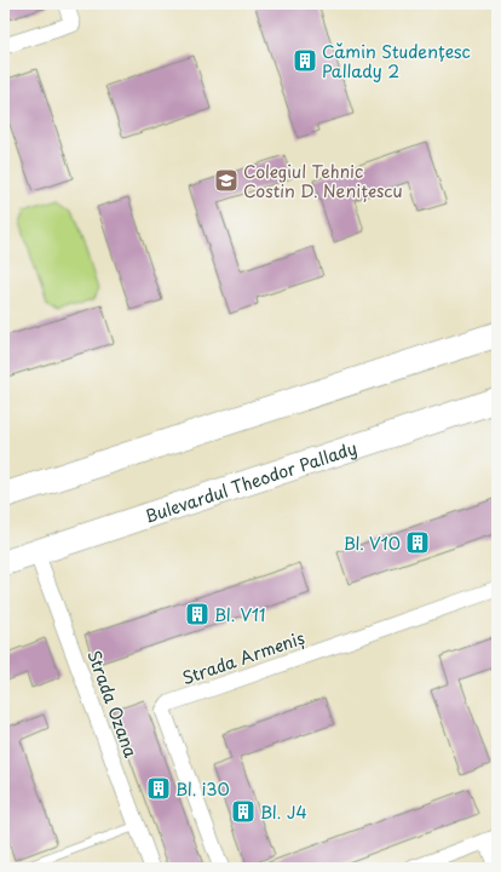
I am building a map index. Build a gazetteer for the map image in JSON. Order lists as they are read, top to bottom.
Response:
{
  "streets": {
    "main road": ["Bulevardul Theodor Pallady"],
    "street": ["Strada Armeniș", "Strada Ozana"]
  },
  "crossings": [
    ["Bulevardul Theodor Pallady", "Strada Ozana"]
  ],
  "places": {
    "building": [
      "Cămin Studențesc Pallady 2",
      "Bl. V10",
      "Bl. V11",
      "Bl. i30",
      "Bl. J4"
    ],
    "school or university": ["Colegiul Tehnic Costin D. Nenițescu"]
  }
}
